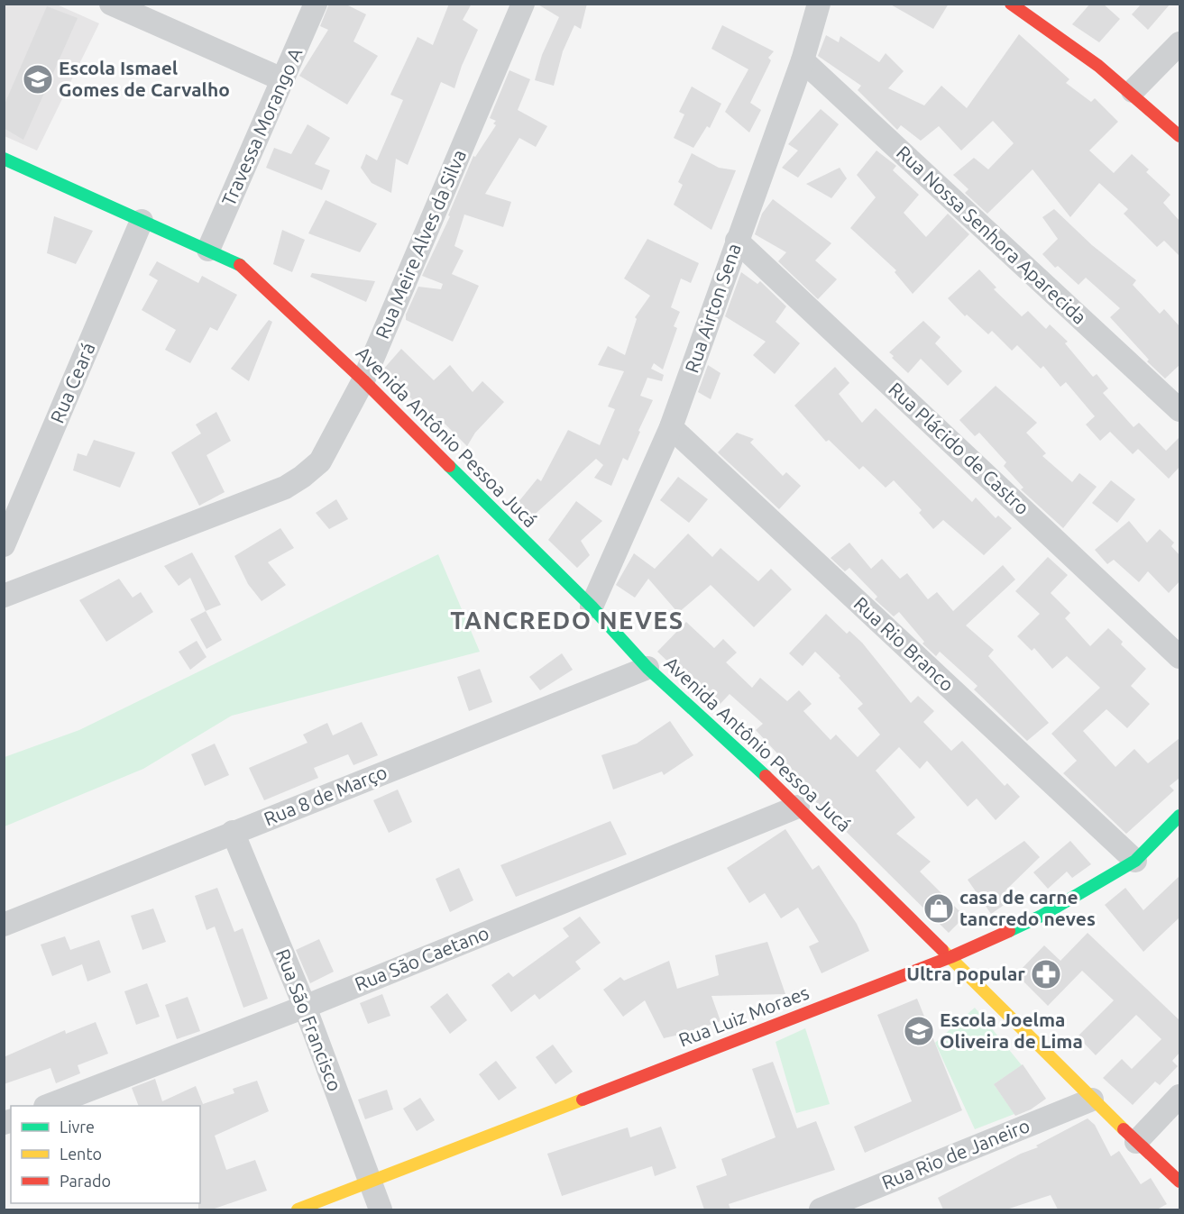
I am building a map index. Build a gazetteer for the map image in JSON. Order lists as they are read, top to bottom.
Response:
{
  "streets": {
    "street": [
      "Travessa Morango A",
      "Rua Nossa Senhora Aparecida",
      "Rua Meire Alves da Silva",
      "Rua Airton Sena",
      "Rua Ceará",
      "Avenida Antônio Pessoa Jucá",
      "Rua Plácido de Castro",
      "Rua Rio Branco",
      "Rua 8 de Março",
      "Rua São Caetano",
      "Rua Luiz Moraes",
      "Rua São Francisco",
      "Rua Rio de Janeiro"
    ]
  },
  "crossings": [
    ["Travessa Morango A", "Avenida Antônio Pessoa Jucá"],
    ["Rua Nossa Senhora Aparecida", "Rua Airton Sena"],
    ["Rua Meire Alves da Silva", "Avenida Antônio Pessoa Jucá"],
    ["Rua Airton Sena", "Avenida Antônio Pessoa Jucá"],
    ["Rua Airton Sena", "Rua Plácido de Castro"],
    ["Rua Airton Sena", "Rua Rio Branco"],
    ["Rua Ceará", "Avenida Antônio Pessoa Jucá"],
    ["Avenida Antônio Pessoa Jucá", "Rua 8 de Março"],
    ["Avenida Antônio Pessoa Jucá", "Rua São Caetano"],
    ["Avenida Antônio Pessoa Jucá", "Rua Luiz Moraes"],
    ["Avenida Antônio Pessoa Jucá", "Rua Rio de Janeiro"],
    ["Rua Rio Branco", "Rua Luiz Moraes"],
    ["Rua 8 de Março", "Rua São Francisco"],
    ["Rua São Caetano", "Rua São Francisco"],
    ["Rua Luiz Moraes", "Rua São Francisco"]
  ],
  "districts": ["TANCREDO NEVES"],
  "places": {
    "school or university": ["Escola Ismael Gomes de Carvalho", "Escola Joelma Oliveira de Lima"],
    "shop": ["casa de carne tancredo neves"],
    "pharmacy": ["Ultra popular"]
  },
  "legend": ["Livre", "Lento", "Parado"]
}
